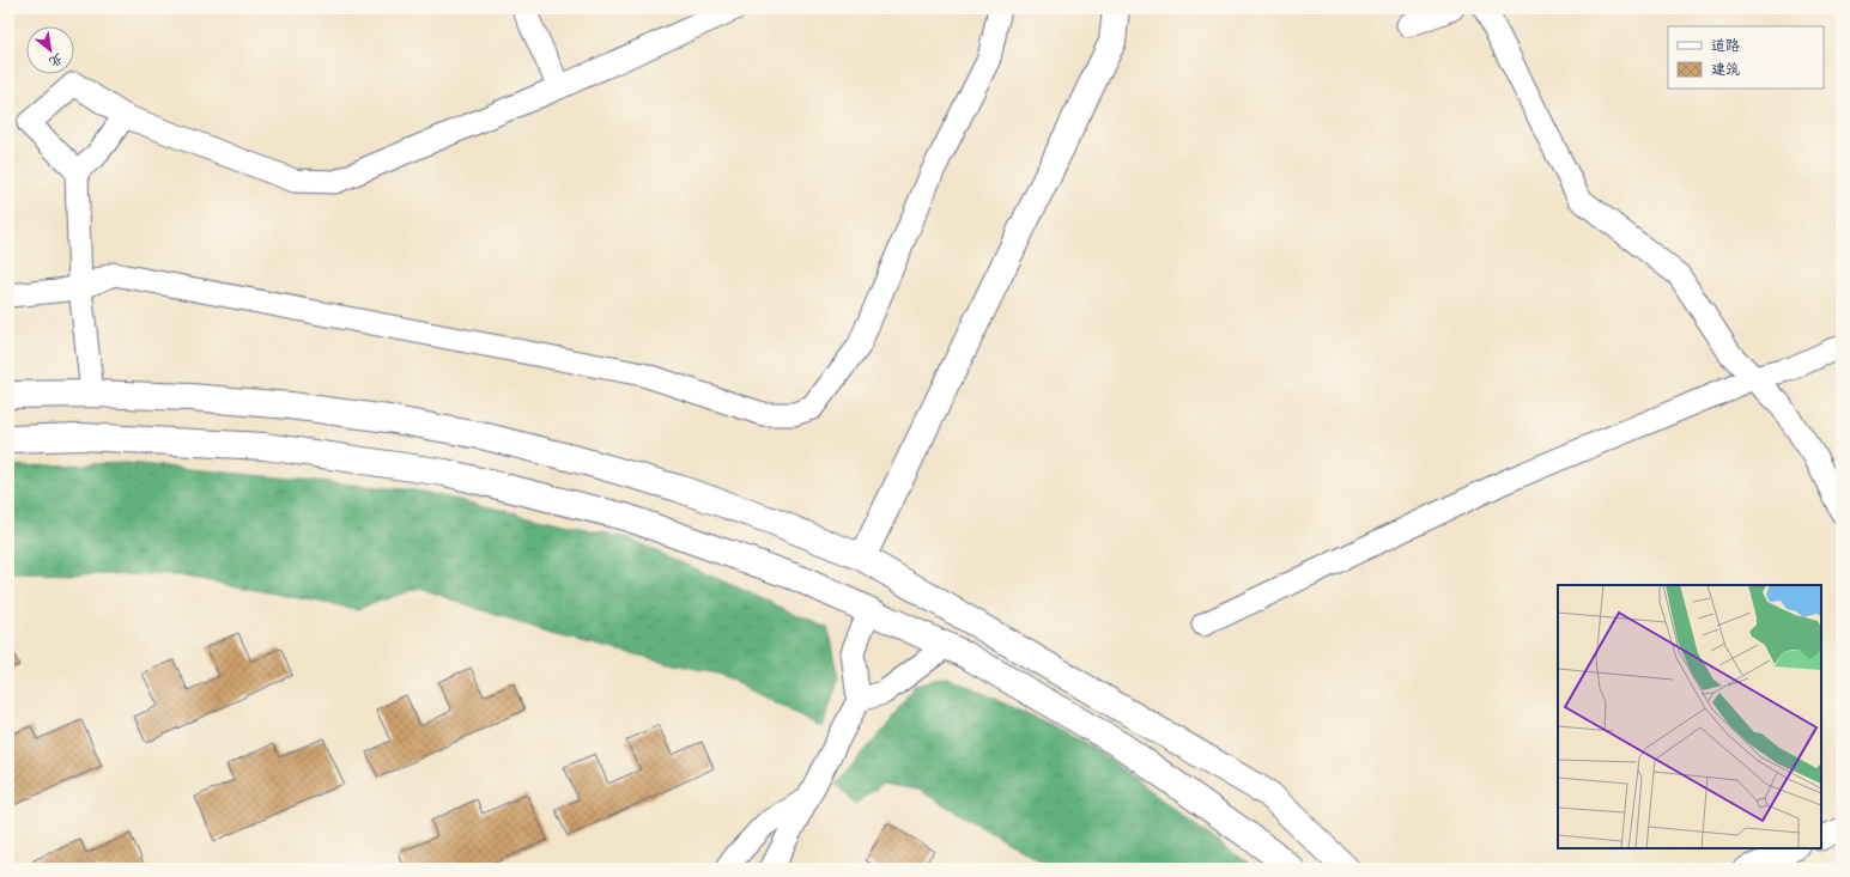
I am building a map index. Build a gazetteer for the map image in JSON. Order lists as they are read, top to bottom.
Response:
{
  "legend": ["道路", "建筑"],
  "north": "bottom right"
}
